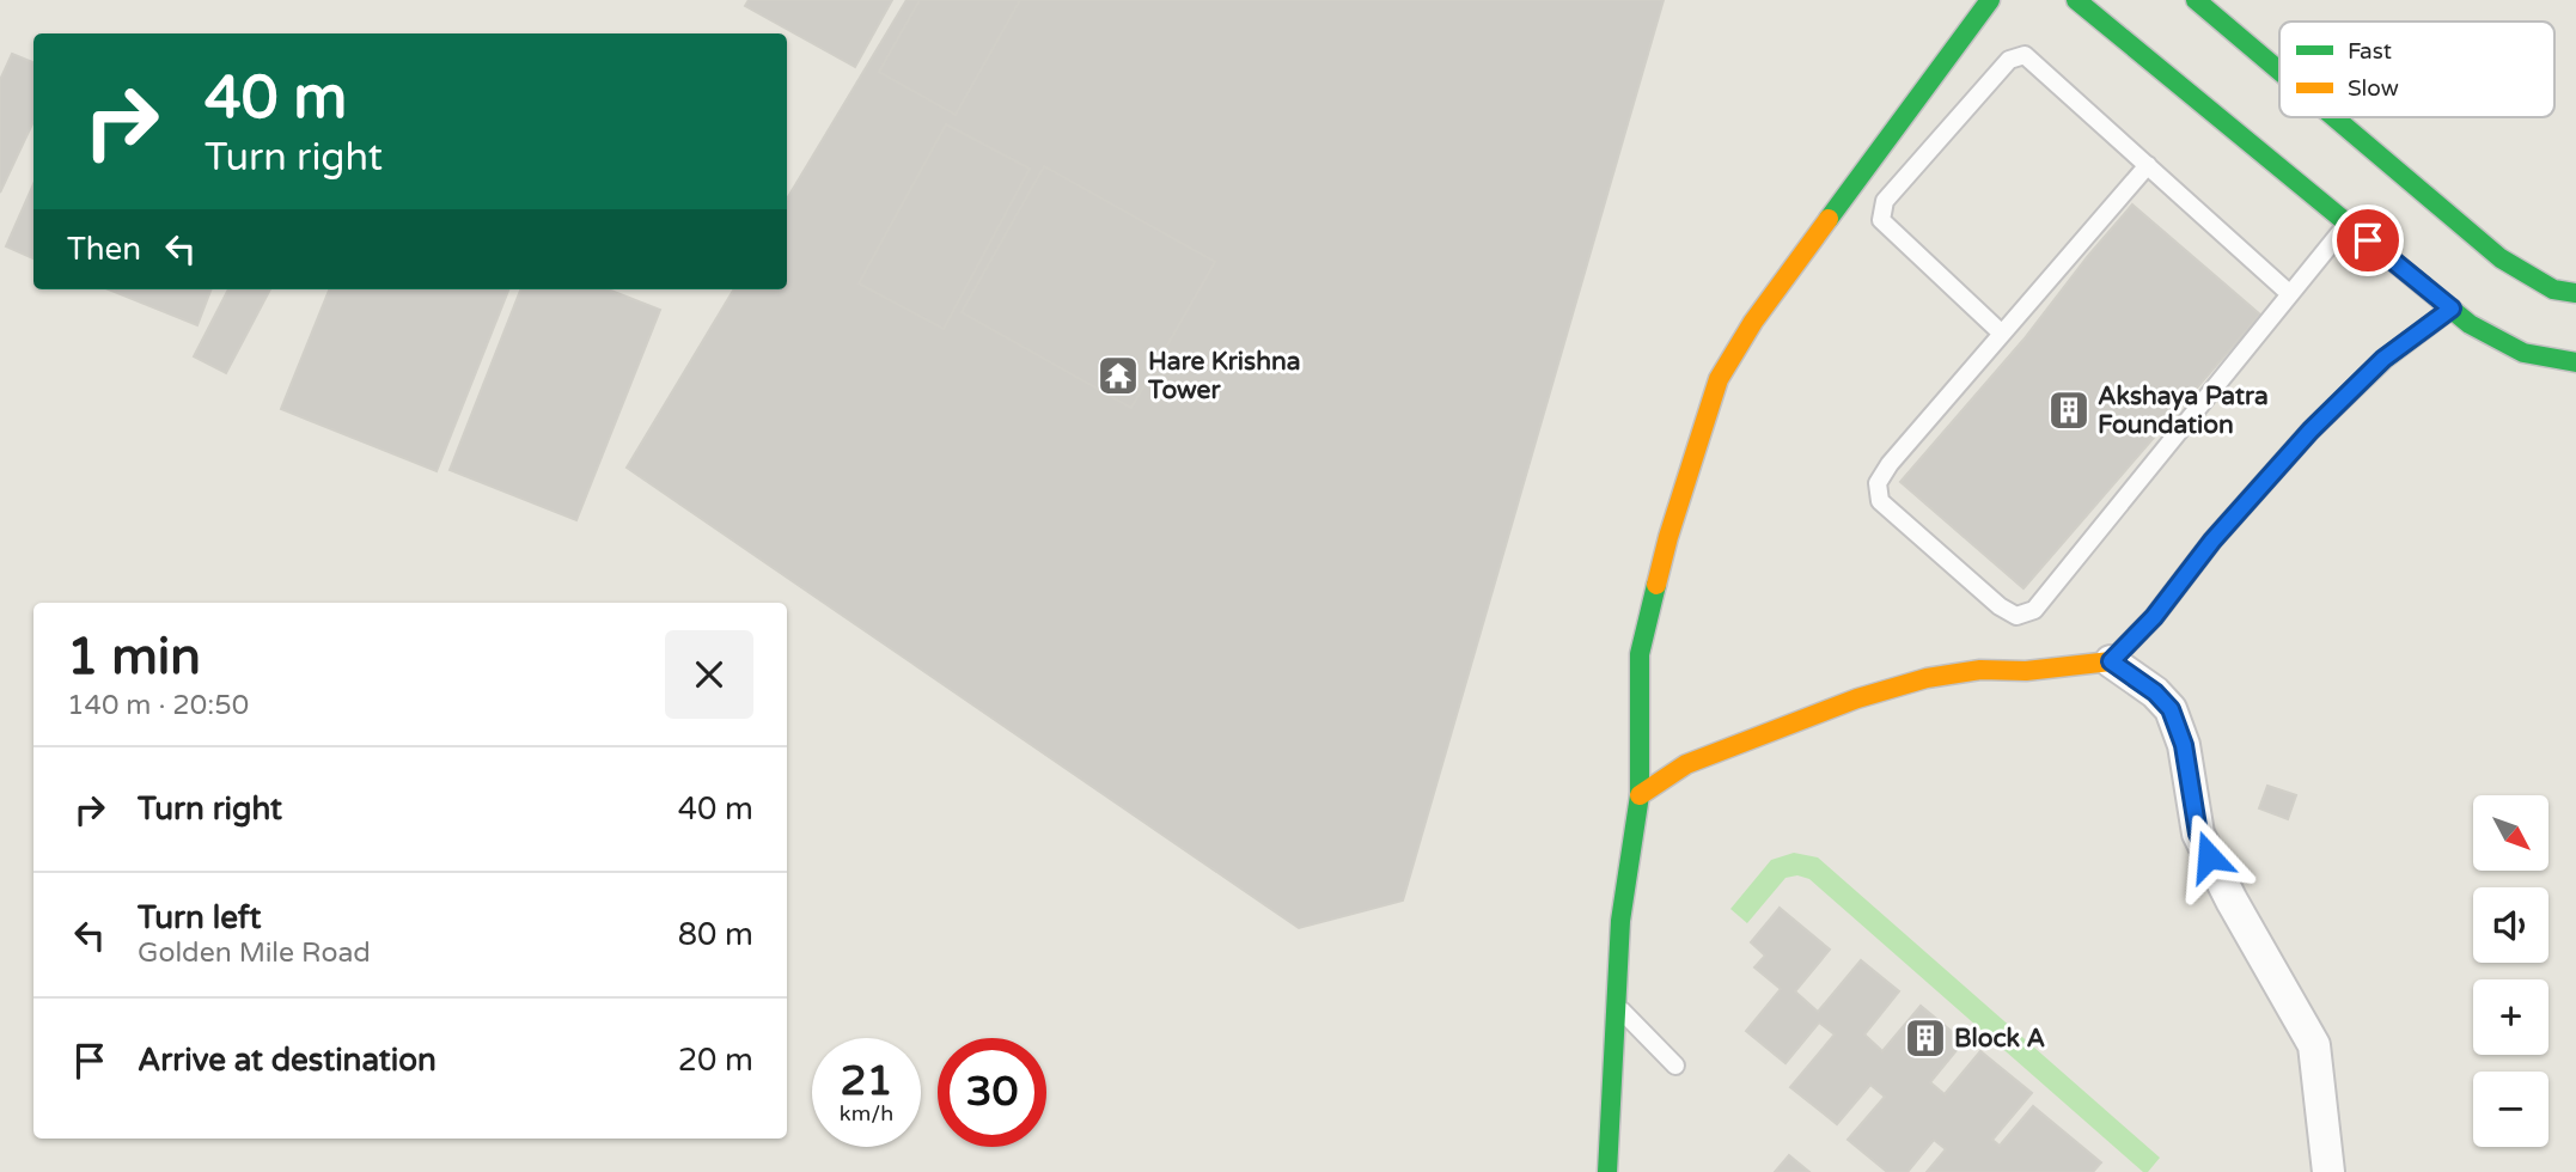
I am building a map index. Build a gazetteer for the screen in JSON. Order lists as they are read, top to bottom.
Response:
{
  "places": {
    "temple": ["Hare Krishna Tower"],
    "building": ["Akshaya Patra Foundation", "Block A"]
  },
  "legend": ["Fast", "Slow"],
  "north": "bottom right",
  "page": {
    "turn": ["40 m", "Turn right"],
    "then": "Then",
    "heading": ["1 min", "140 m · 20:50"],
    "list": [
      {
        "name": "Turn right",
        "value": "40 m"
      },
      {
        "name": "Turn left",
        "note": "Golden Mile Road",
        "value": "80 m"
      },
      {
        "name": "Arrive at destination",
        "value": "20 m"
      }
    ],
    "map_buttons": ["+", "−"],
    "speed": "21 km/h",
    "limit": "30"
  }
}
